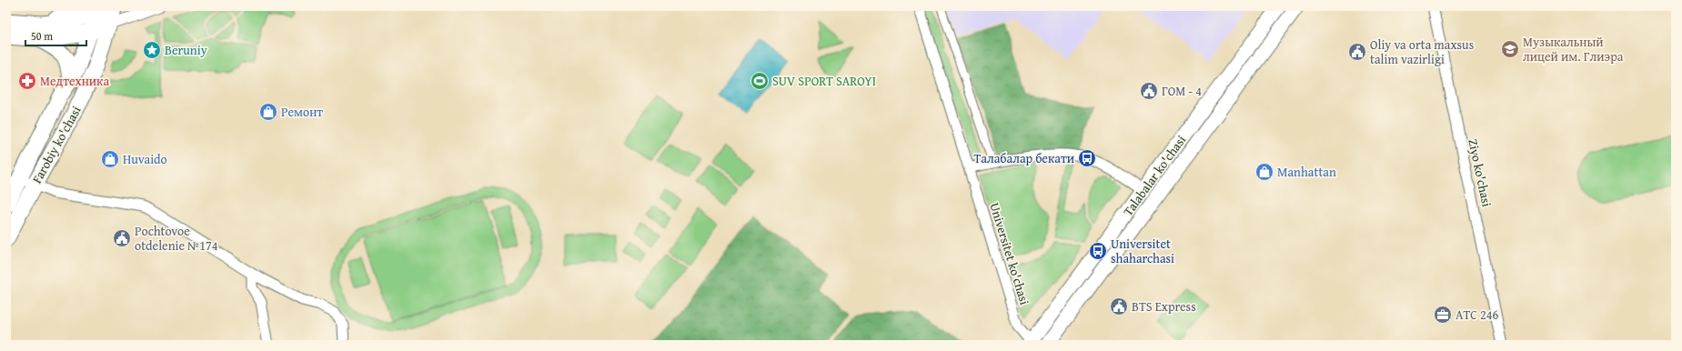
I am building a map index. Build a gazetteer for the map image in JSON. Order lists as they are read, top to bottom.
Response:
{
  "streets": {
    "main road": ["Farobiy ko'chasi", "Talabalar ko'chasi"],
    "street": ["Ziyo ko'chasi", "Universitet ko'chasi"]
  },
  "crossings": [
    ["Talabalar ko'chasi", "Universitet ko'chasi"]
  ],
  "places": {
    "school or university": ["Музыкальный лицей им. Глиэра"],
    "place": ["Beruniy"],
    "public building": [
      "Oliy va orta maxsus talim vazirligi",
      "ГОМ - 4",
      "Pochtovoe otdelenie №174",
      "BTS Express"
    ],
    "pharmacy": ["Медтехника"],
    "sports": ["SUV SPORT SAROYI"],
    "shop": ["Ремонт", "Huvaido", "Manhattan"],
    "bus stop": ["Талабалар бекати", "Universitet shaharchasi"],
    "office": ["АТС 246"]
  },
  "scale_bar": "50 m"
}
